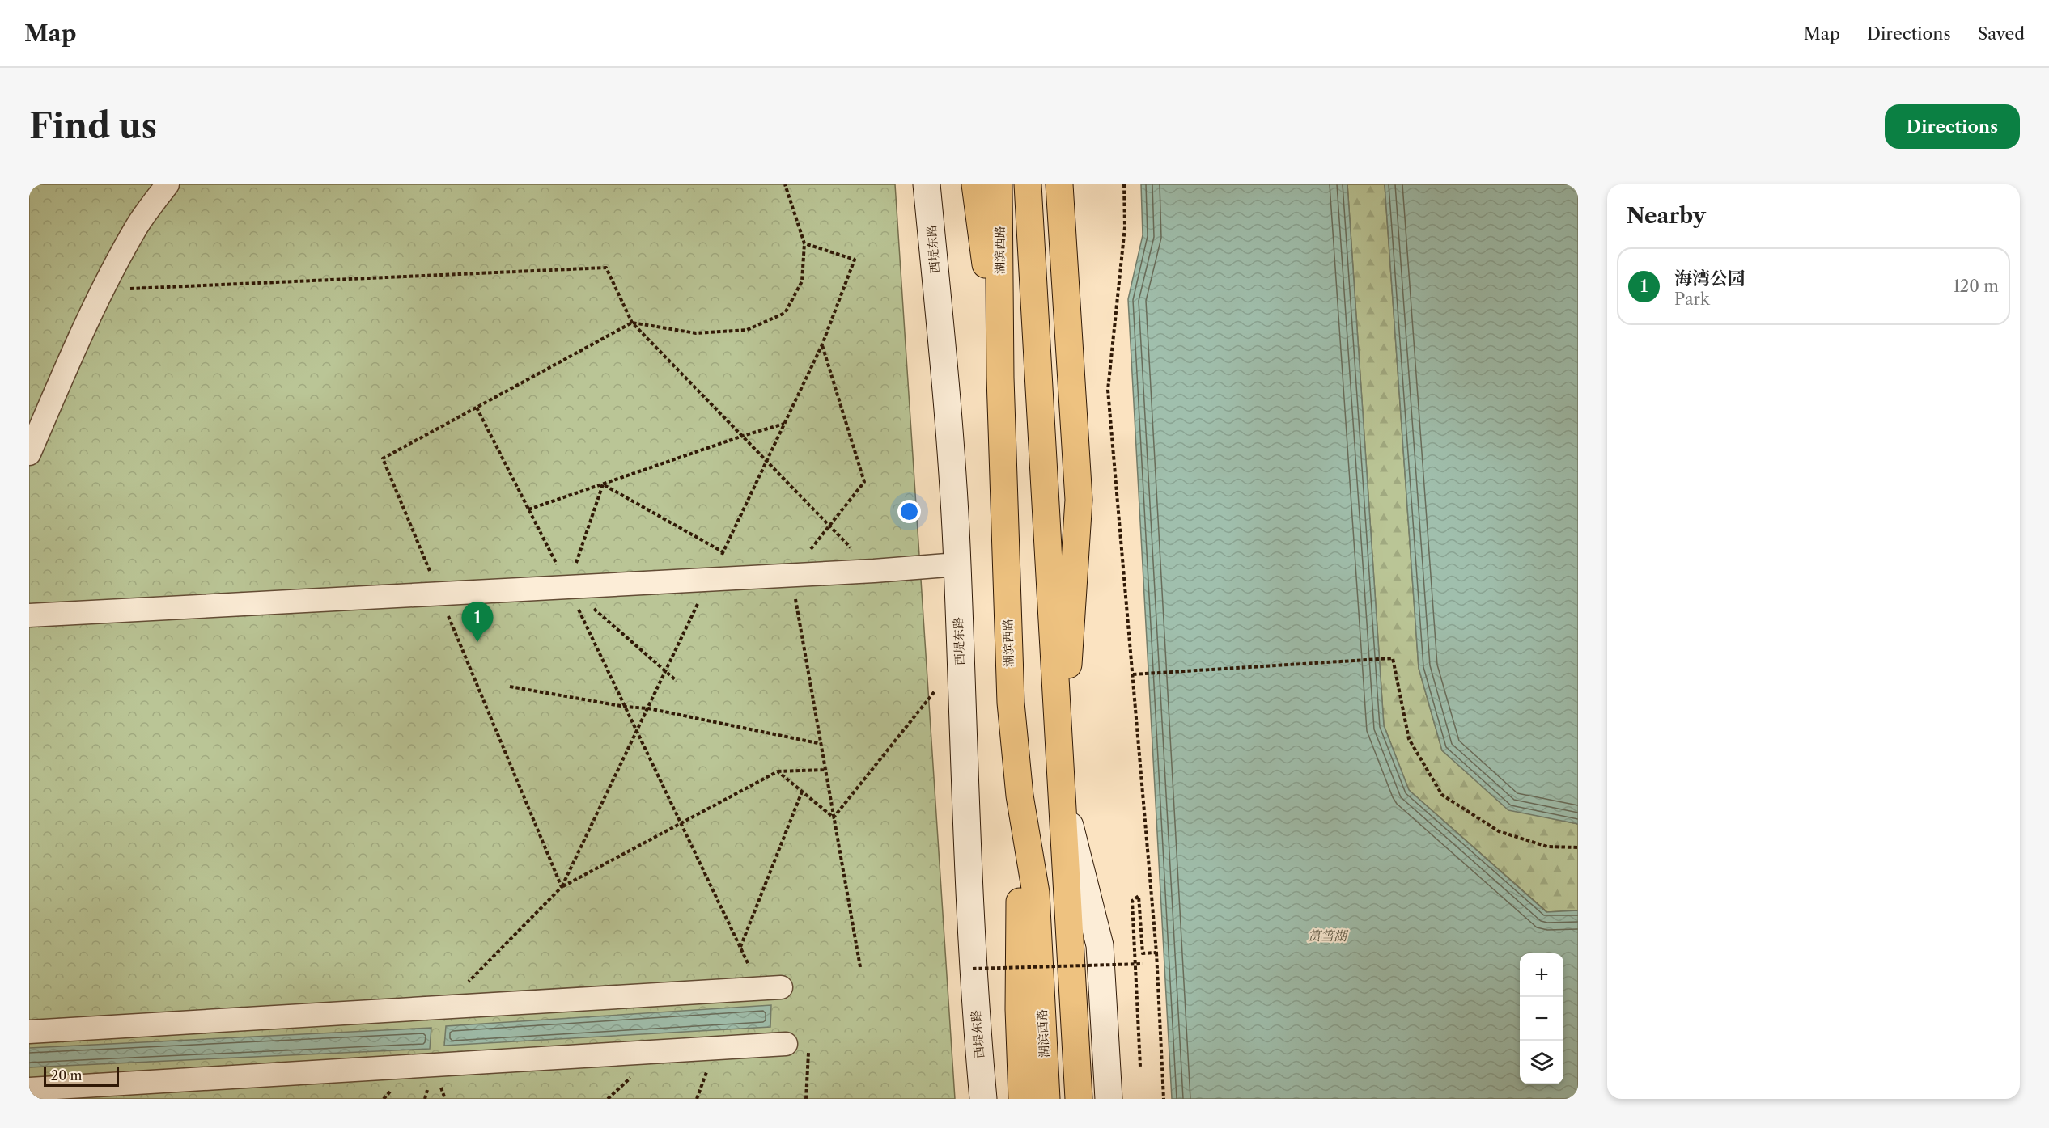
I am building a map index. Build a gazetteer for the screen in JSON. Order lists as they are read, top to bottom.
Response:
{
  "streets": {
    "main road": ["西堤东路", "湖滨西路"]
  },
  "water": ["筼筜湖"],
  "scale_bar": "20 m",
  "page": {
    "header": "Map",
    "nav": ["Map", "Directions", "Saved"],
    "buttons": "Directions",
    "title": "Find us",
    "heading": "Nearby",
    "list": [
      {
        "mark": "1",
        "name": "海湾公园",
        "note": "Park",
        "value": "120 m"
      }
    ],
    "pins": "1",
    "map_buttons": ["+", "−"],
    "scale": "20 m"
  }
}
